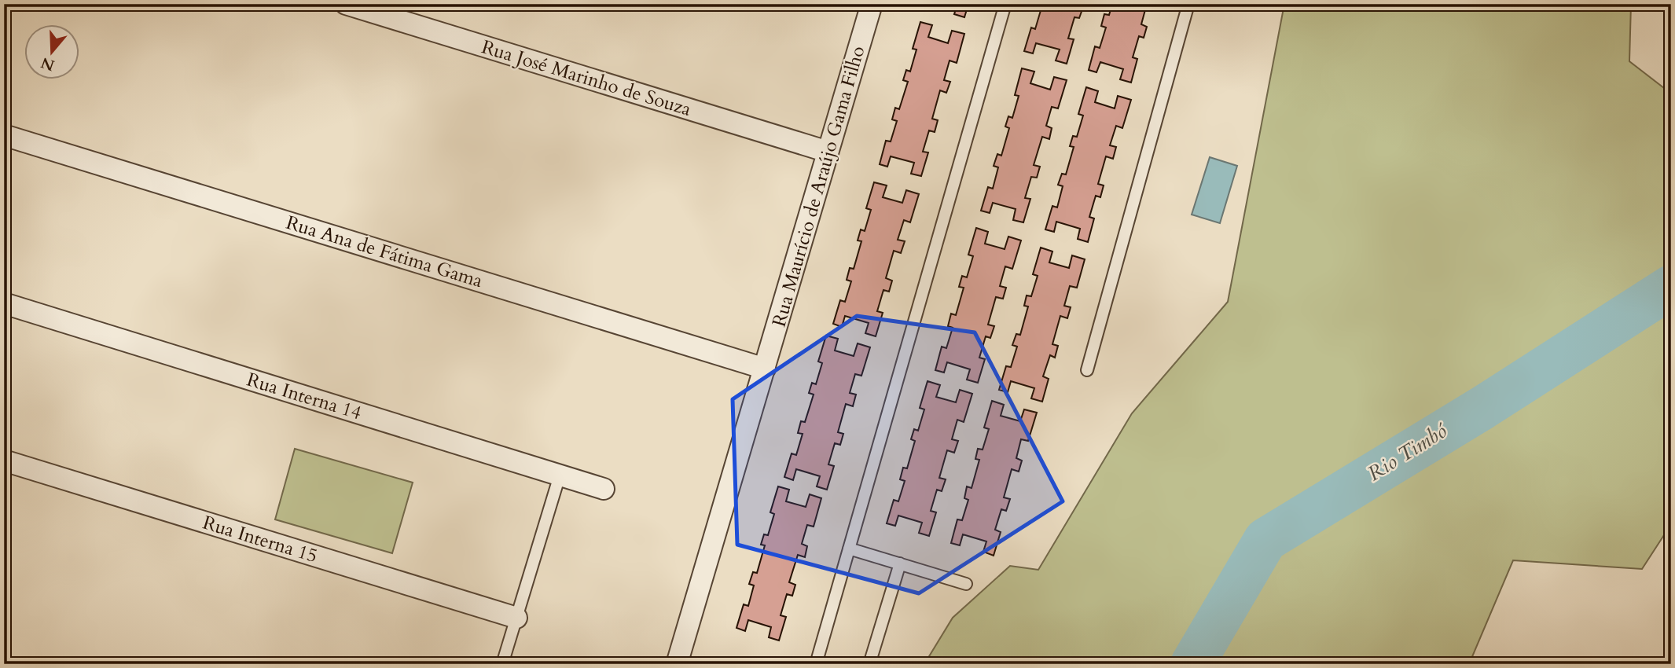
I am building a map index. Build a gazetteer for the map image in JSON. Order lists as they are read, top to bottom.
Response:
{
  "streets": {
    "street": [
      "Rua José Marinho de Souza",
      "Rua Maurício de Araújo Gama Filho",
      "Rua Ana de Fátima Gama",
      "Rua Interna 14",
      "Rua Interna 15"
    ]
  },
  "crossings": [
    ["Rua José Marinho de Souza", "Rua Maurício de Araújo Gama Filho"],
    ["Rua Maurício de Araújo Gama Filho", "Rua Ana de Fátima Gama"]
  ],
  "water": ["Rio Timbó"],
  "north": "bottom"
}
